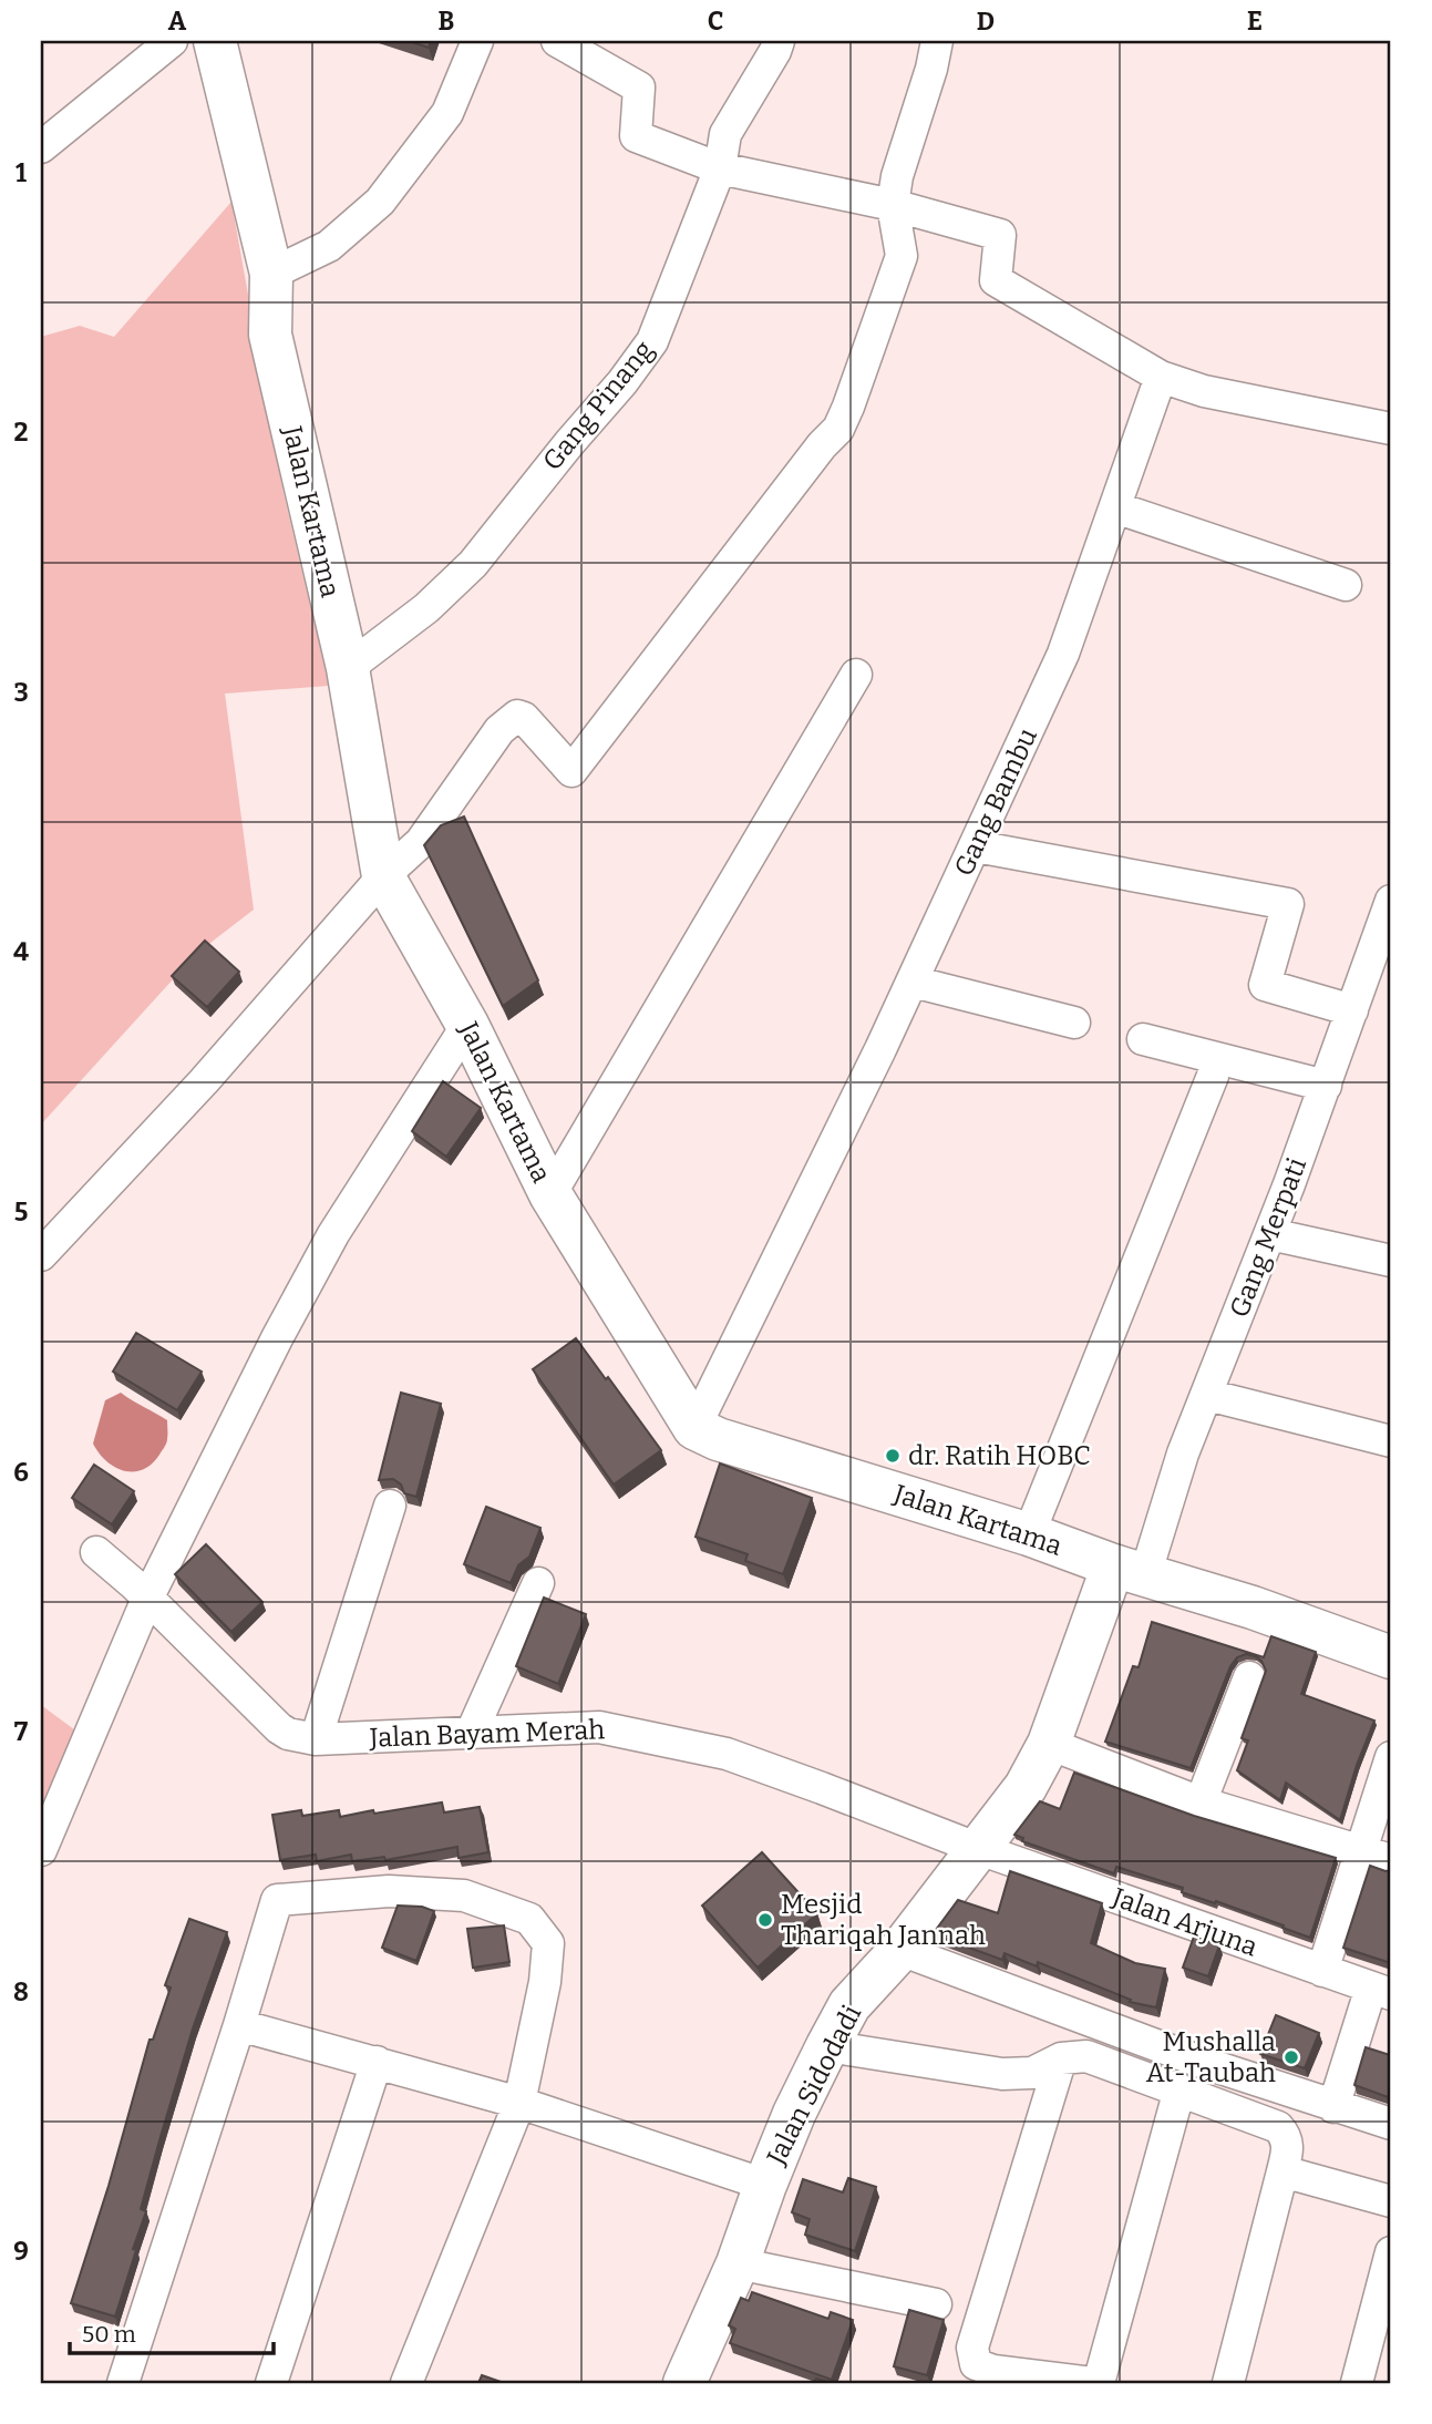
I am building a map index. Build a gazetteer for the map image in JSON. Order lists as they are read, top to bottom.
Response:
{
  "streets": {
    "main road": ["Jalan Kartama", "Jalan Sidodadi"],
    "street": [
      "Gang Pinang",
      "Gang Bambu",
      "Gang Merpati",
      "Jalan Bayam Merah",
      "Jalan Arjuna"
    ]
  },
  "crossings": [
    ["Gang Pinang", "Jalan Kartama"],
    ["Jalan Kartama", "Gang Bambu"],
    ["Jalan Kartama", "Gang Merpati"],
    ["Jalan Kartama", "Jalan Sidodadi"],
    ["Gang Merpati", "Jalan Sidodadi"],
    ["Jalan Bayam Merah", "Jalan Arjuna"],
    ["Jalan Bayam Merah", "Jalan Sidodadi"],
    ["Jalan Arjuna", "Jalan Sidodadi"]
  ],
  "places": ["dr. Ratih HOBC", "Mesjid Thariqah Jannah", "Mushalla At-Taubah"],
  "scale_bar": "50 m",
  "grid": {
    "columns": [
      "A",
      "B",
      "C",
      "D",
      "E"
    ],
    "rows": [
      "1",
      "2",
      "3",
      "4",
      "5",
      "6",
      "7",
      "8",
      "9"
    ]
  }
}
